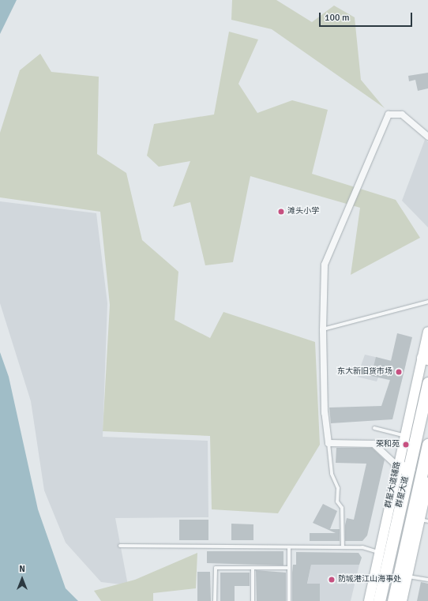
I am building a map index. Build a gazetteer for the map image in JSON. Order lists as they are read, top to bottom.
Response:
{
  "streets": {
    "highway": ["群星大道"],
    "street": ["群星大道辅路"]
  },
  "crossings": [
    ["群星大道辅路", "群星大道"]
  ],
  "places": [
    "滩头小学",
    "东大新旧货市场",
    "荣和苑",
    "防城港江山海事处"
  ],
  "scale_bar": "100 m",
  "north": "top"
}
